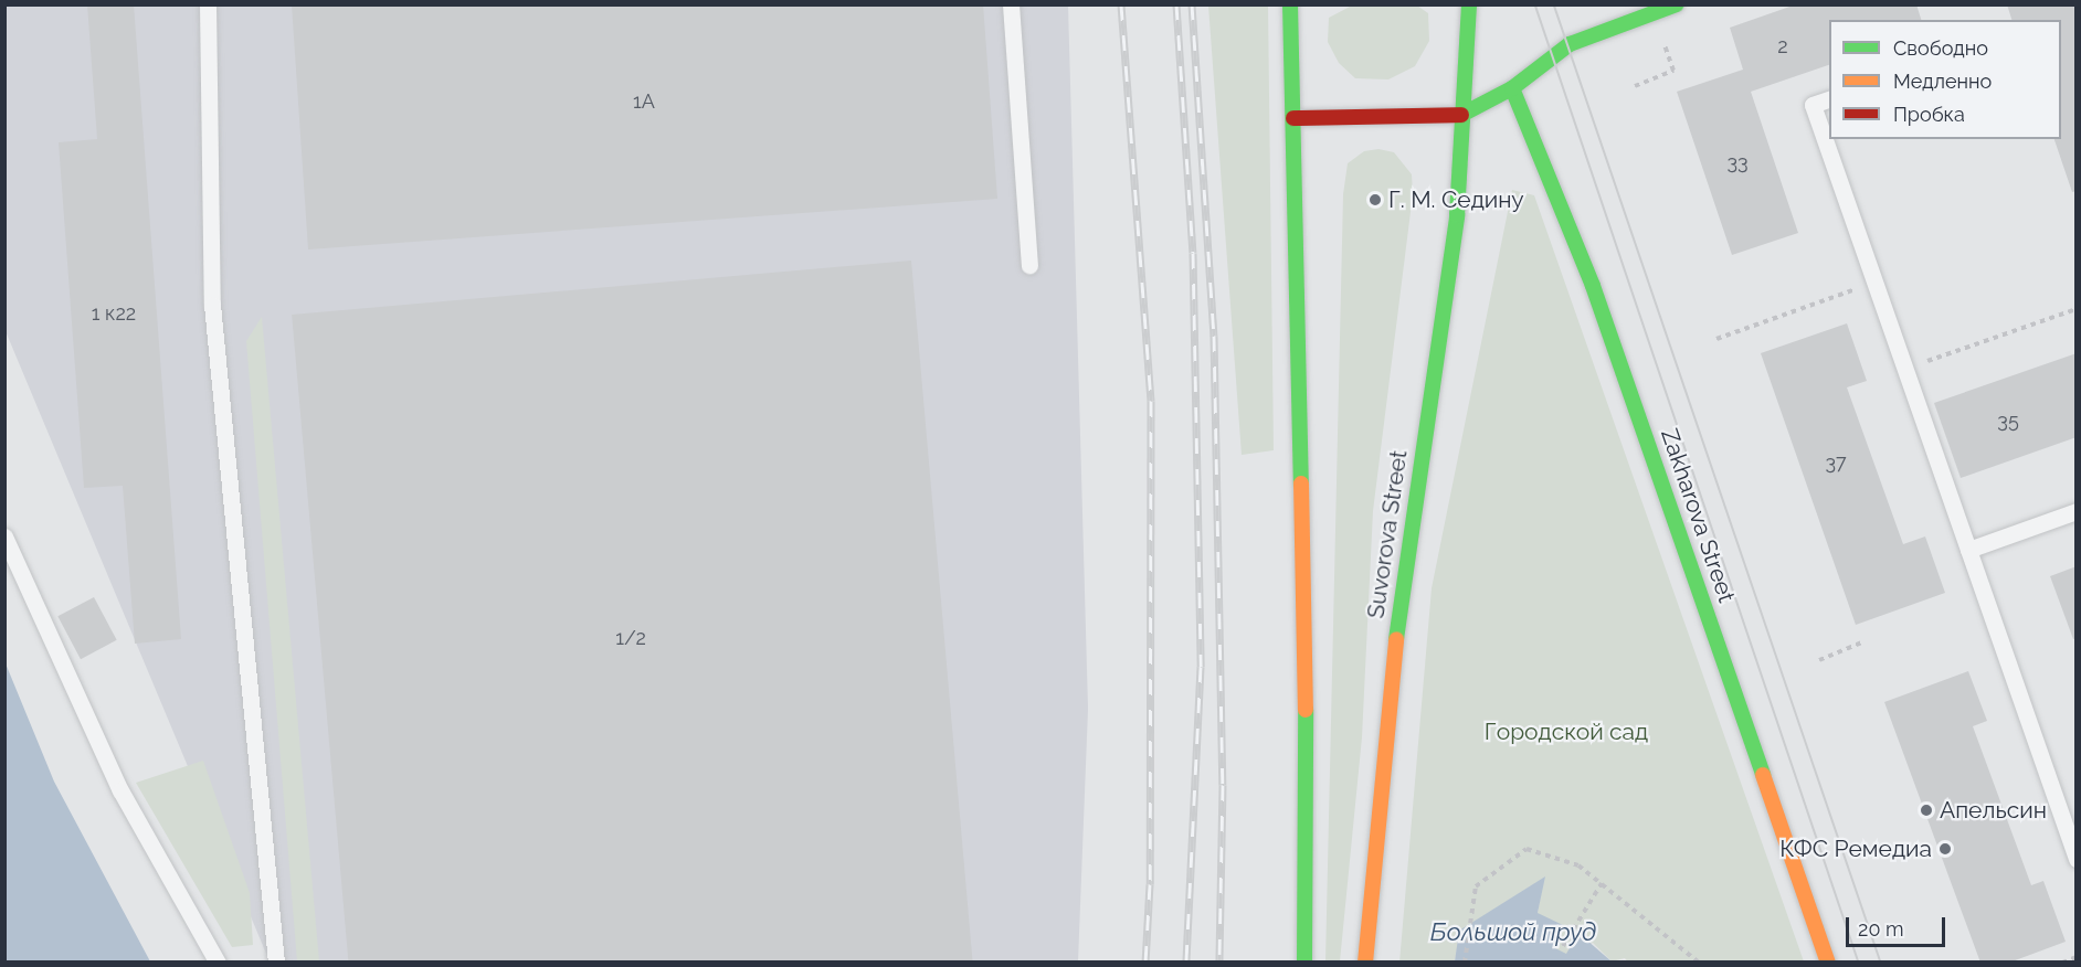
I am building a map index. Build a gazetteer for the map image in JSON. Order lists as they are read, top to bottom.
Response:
{
  "streets": {
    "main road": ["Zakharova Street", "Suvorova Street"]
  },
  "water": ["Большой пруд"],
  "parks": ["Городской сад"],
  "places": ["Г. М. Седину", "Апельсин", "КФС Ремедиа"],
  "house_numbers": [
    "2",
    "1А",
    "33",
    "1 к22",
    "35",
    "37",
    "1/2"
  ],
  "legend": ["Свободно", "Медленно", "Пробка"],
  "scale_bar": "20 m"
}
